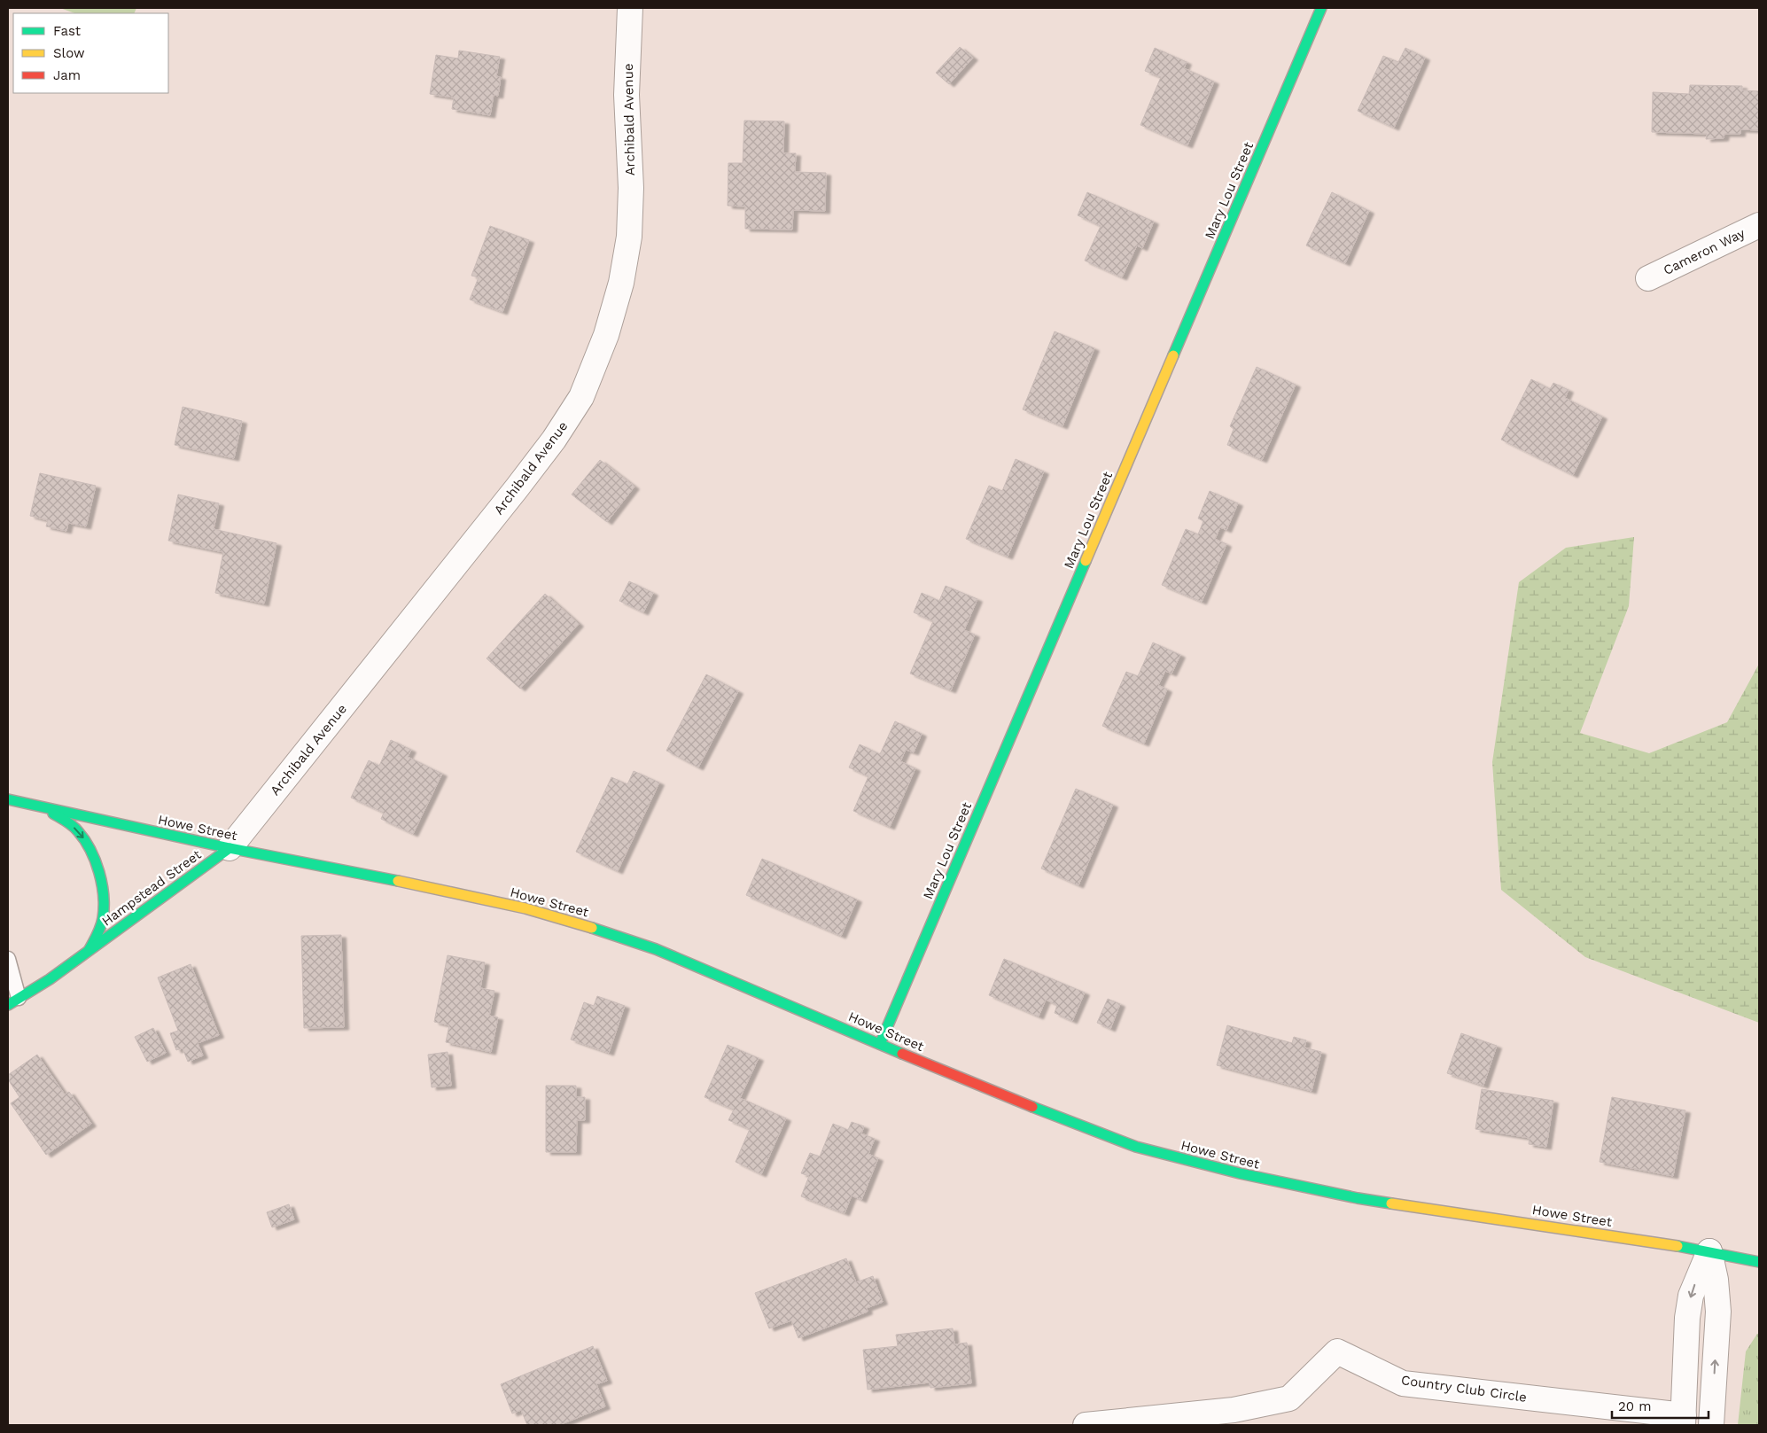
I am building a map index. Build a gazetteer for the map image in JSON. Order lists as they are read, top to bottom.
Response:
{
  "streets": {
    "main road": ["Mary Lou Street", "Howe Street", "Hampstead Street"],
    "street": ["Archibald Avenue", "Cameron Way", "Country Club Circle"]
  },
  "crossings": [
    ["Archibald Avenue", "Howe Street"],
    ["Archibald Avenue", "Hampstead Street"],
    ["Mary Lou Street", "Howe Street"],
    ["Howe Street", "Hampstead Street"]
  ],
  "legend": ["Fast", "Slow", "Jam"],
  "scale_bar": "20 m"
}
